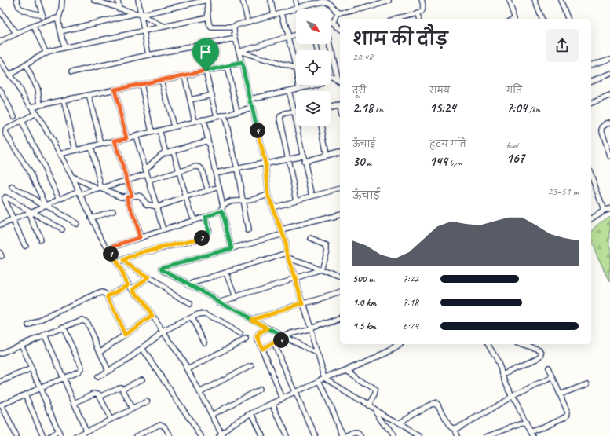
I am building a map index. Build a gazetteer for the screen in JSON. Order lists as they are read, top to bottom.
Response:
{
  "north": "bottom right",
  "page": {
    "heading": ["शाम की दौड़", "20:48"],
    "stats": [
      ["दूरी", "2.18 km"],
      ["समय", "15:24"],
      ["गति", "7:04 /km"],
      ["ऊँचाई", "30 m"],
      ["हृदय गति", "144 bpm"],
      ["kcal", "167"]
    ],
    "pins": [
      "4",
      "2",
      "1",
      "3"
    ],
    "chart": ["ऊँचाई", "23–51 m"],
    "list": [
      {
        "name": "500 m",
        "note": "7:22"
      },
      {
        "name": "1.0 km",
        "note": "7:18"
      },
      {
        "name": "1.5 km",
        "note": "6:24"
      }
    ]
  }
}
